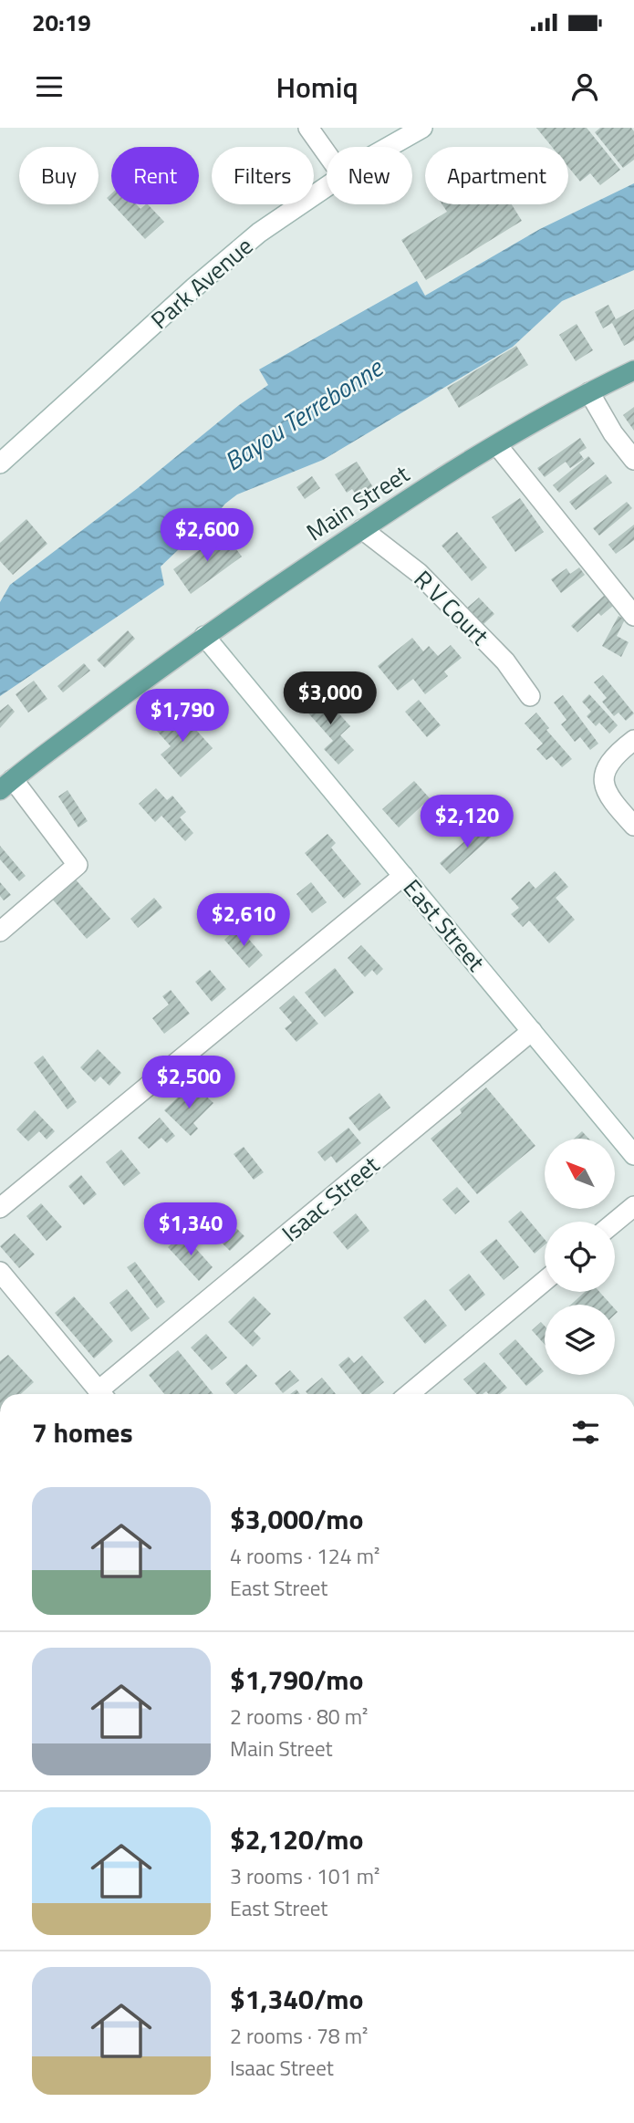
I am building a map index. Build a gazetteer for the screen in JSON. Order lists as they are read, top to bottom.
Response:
{
  "streets": {
    "main road": ["Main Street"],
    "street": [
      "Park Avenue",
      "R V Court",
      "East Street",
      "Isaac Street"
    ]
  },
  "crossings": [
    ["Main Street", "R V Court"],
    ["Main Street", "East Street"],
    ["East Street", "Isaac Street"]
  ],
  "water": ["Bayou Terrebonne"],
  "north": "top left",
  "page": {
    "status": "20:19",
    "header": "Homiq",
    "chip": [
      "Buy",
      "Rent",
      "Filters",
      "New",
      "Apartment"
    ],
    "price": [
      "$2,600",
      "$3,000",
      "$1,790",
      "$2,120",
      "$2,610",
      "$2,500",
      "$1,340"
    ],
    "heading": "7 homes",
    "list": [
      {
        "name": "$3,000/mo",
        "note": "4 rooms · 124 m² · East Street"
      },
      {
        "name": "$1,790/mo",
        "note": "2 rooms · 80 m² · Main Street"
      },
      {
        "name": "$2,120/mo",
        "note": "3 rooms · 101 m² · East Street"
      },
      {
        "name": "$1,340/mo",
        "note": "2 rooms · 78 m² · Isaac Street"
      }
    ]
  }
}
